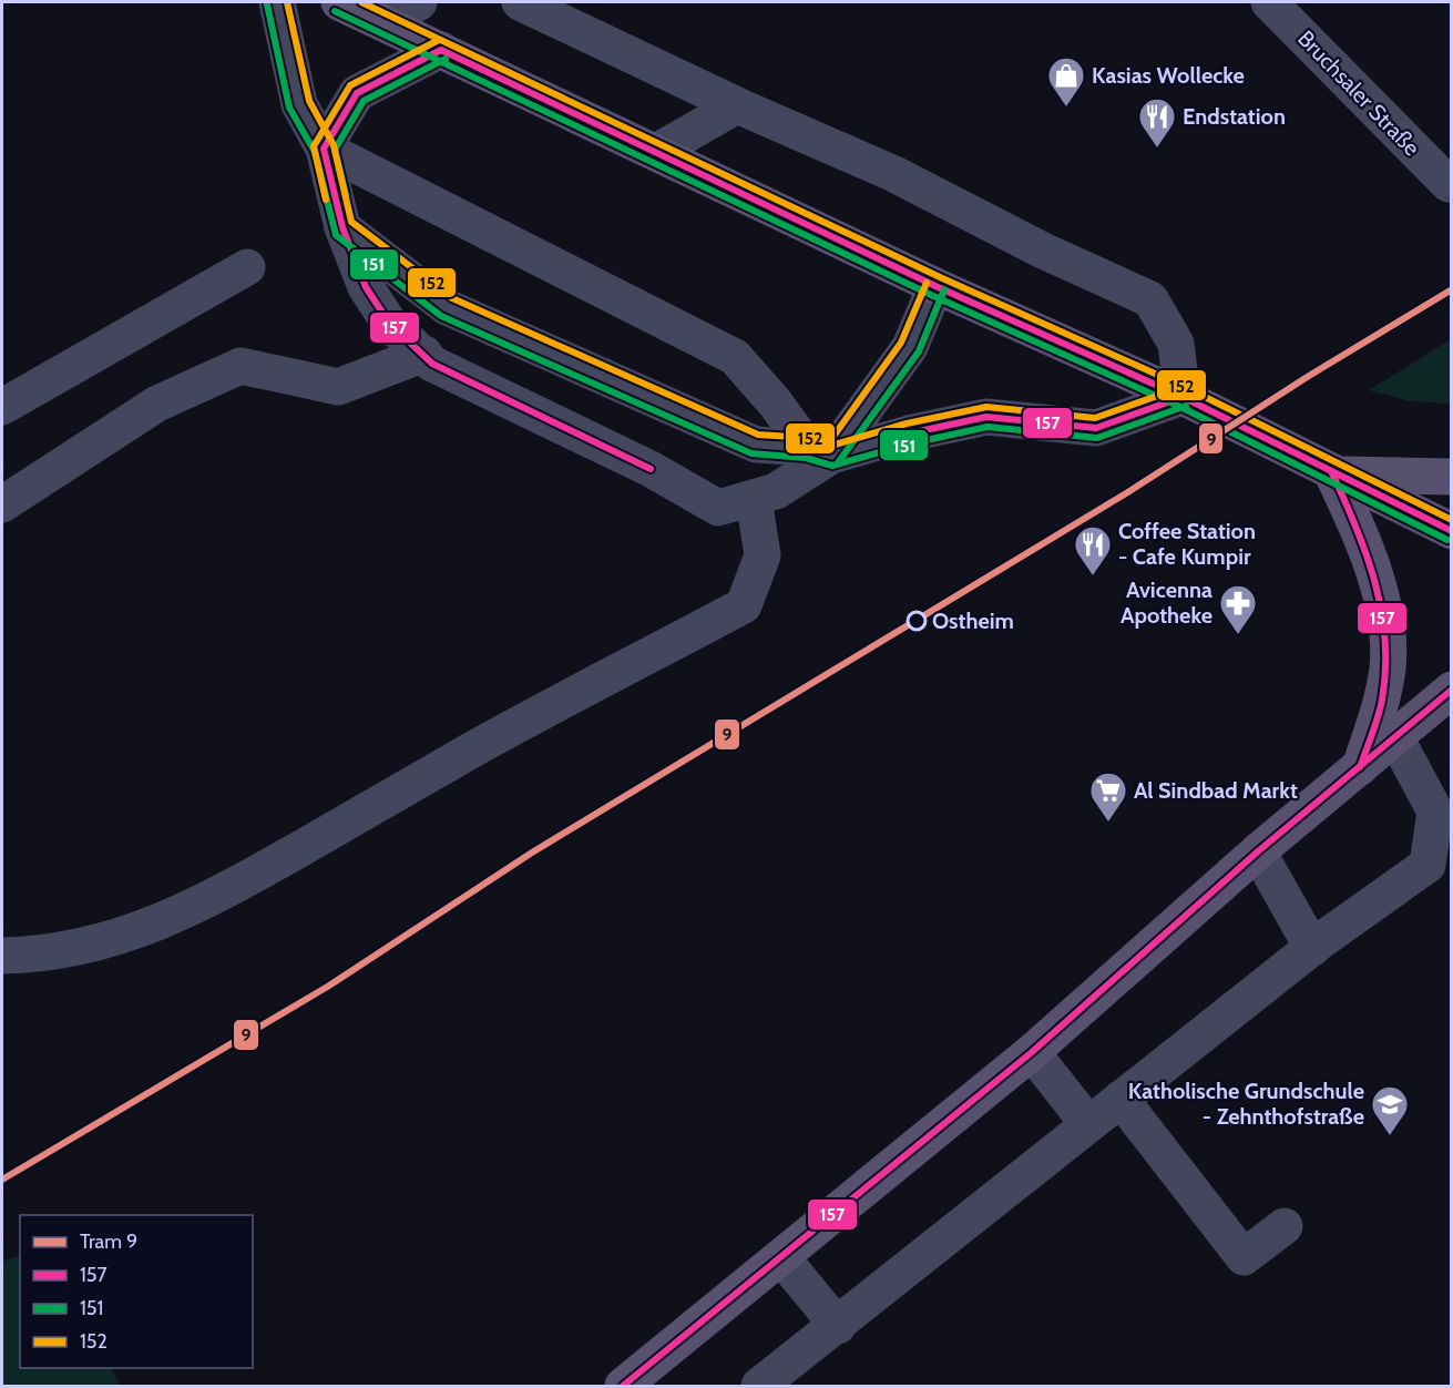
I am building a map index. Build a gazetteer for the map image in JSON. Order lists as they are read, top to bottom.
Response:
{
  "streets": {
    "street": ["Bruchsaler Straße"]
  },
  "places": {
    "shop": ["Kasias Wollecke"],
    "restaurant": ["Endstation", "Coffee Station - Cafe Kumpir"],
    "other": ["Ostheim"],
    "pharmacy": ["Avicenna Apotheke"],
    "supermarket": ["Al Sindbad Markt"],
    "school or university": ["Katholische Grundschule - Zehnthofstraße"]
  },
  "lines": [
    "transit line 152",
    "transit line 151",
    "transit line 157",
    "tram line 9"
  ],
  "legend": [
    "Tram 9",
    "157",
    "151",
    "152"
  ]
}
